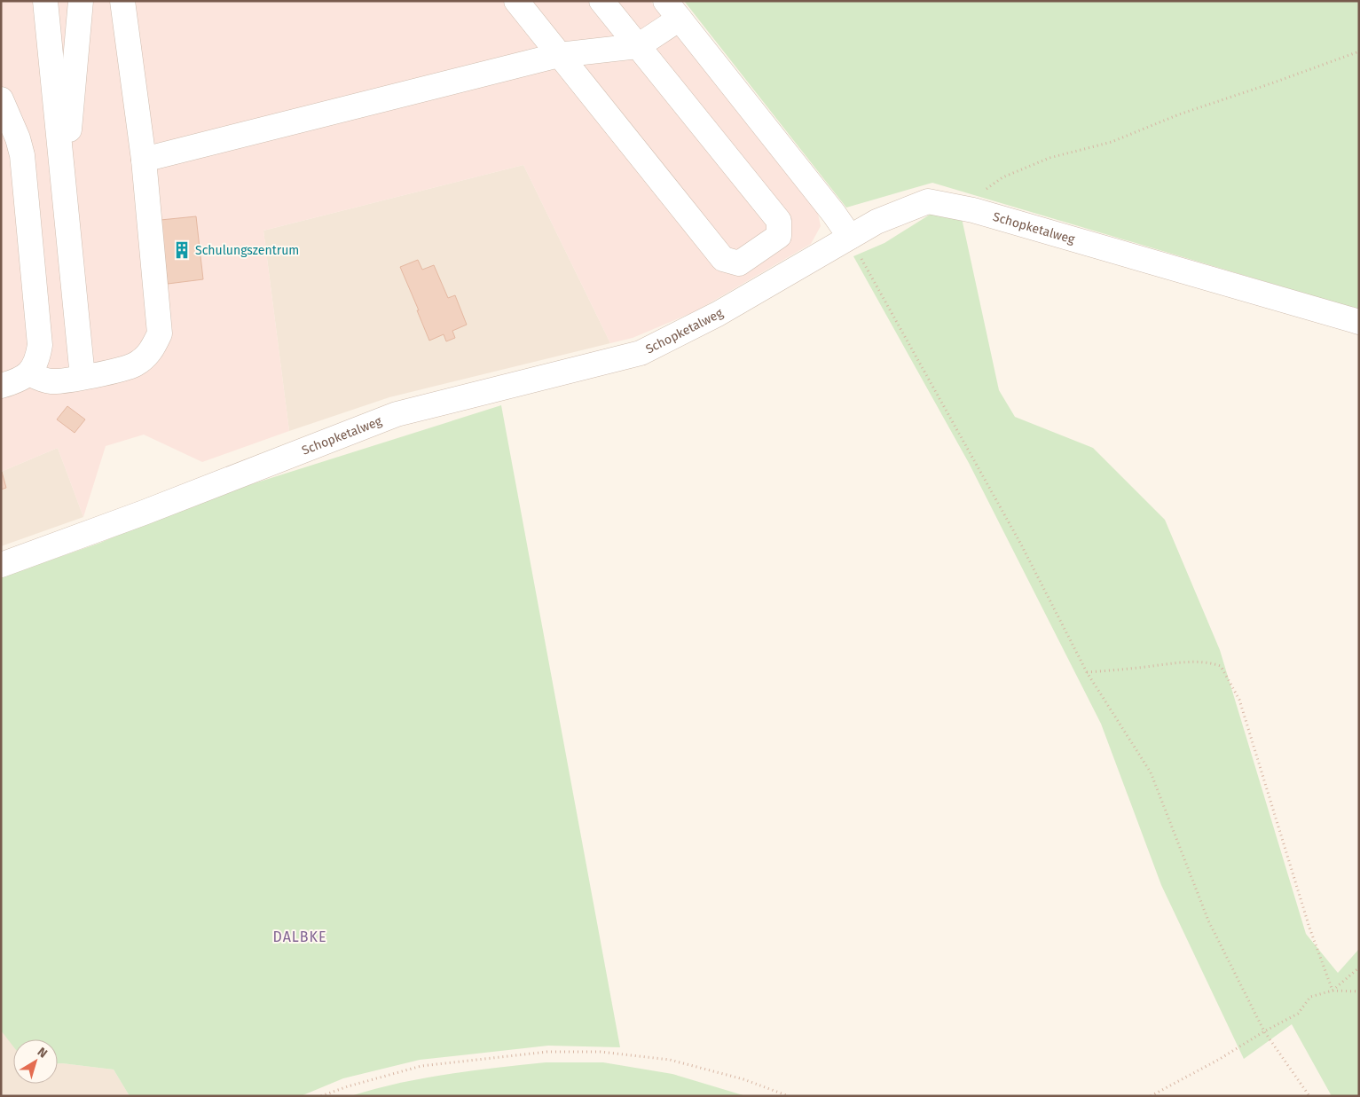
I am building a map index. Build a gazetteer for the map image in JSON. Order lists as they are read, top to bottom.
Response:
{
  "streets": {
    "street": ["Schopketalweg"]
  },
  "districts": ["DALBKE"],
  "places": {
    "building": ["Schulungszentrum"]
  },
  "north": "top right"
}
